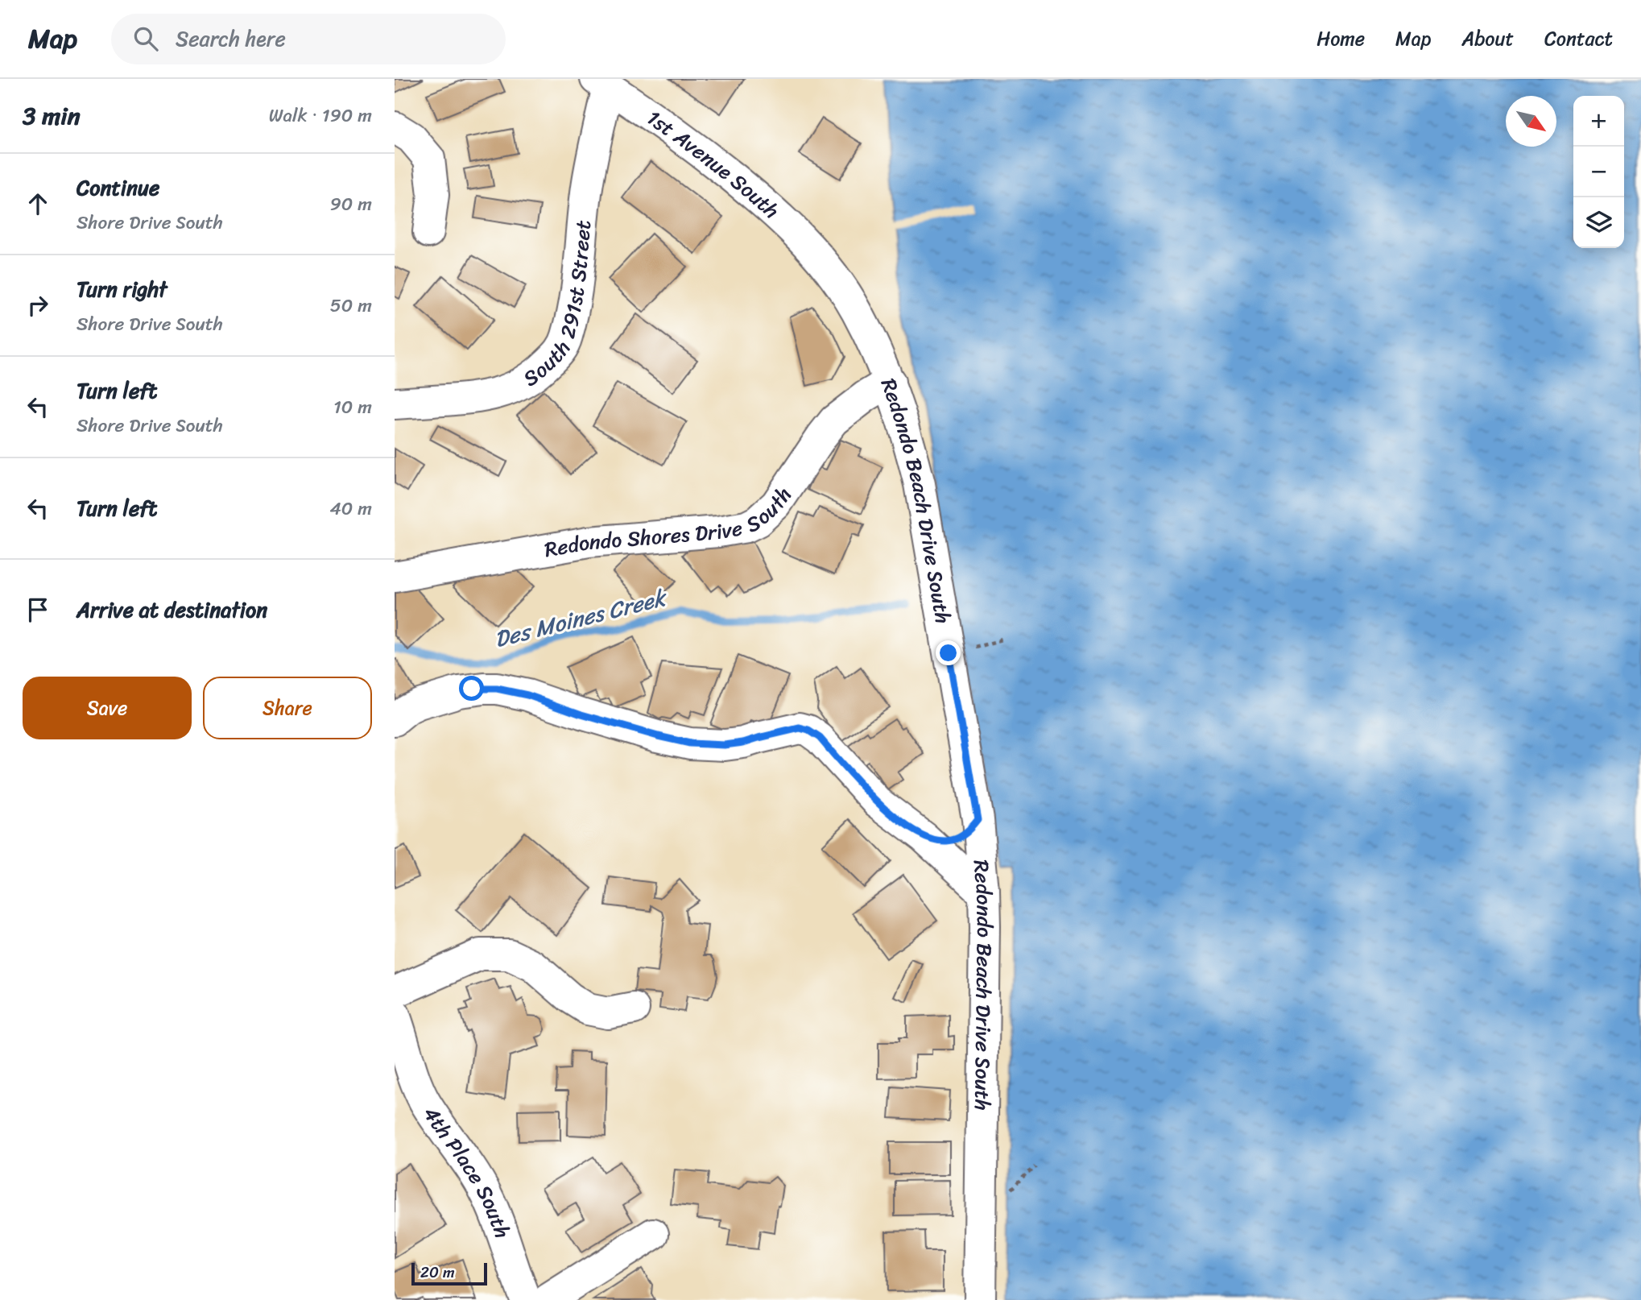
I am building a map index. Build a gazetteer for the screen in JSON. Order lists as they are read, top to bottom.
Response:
{
  "streets": {
    "street": [
      "1st Avenue South",
      "South 291st Street",
      "Redondo Beach Drive South",
      "Redondo Shores Drive South",
      "4th Place South"
    ]
  },
  "crossings": [
    ["1st Avenue South", "South 291st Street"],
    ["1st Avenue South", "Redondo Beach Drive South"],
    ["Redondo Beach Drive South", "Redondo Shores Drive South"]
  ],
  "water": ["Des Moines Creek"],
  "scale_bar": "20 m",
  "north": "bottom right",
  "page": {
    "header": "Map",
    "search": "Search here",
    "nav": [
      "Home",
      "Map",
      "About",
      "Contact"
    ],
    "heading": ["3 min", "Walk · 190 m"],
    "map_buttons": ["+", "−"],
    "list": [
      ["Continue", "Shore Drive South", "90 m"],
      ["Turn right", "Shore Drive South", "50 m"],
      ["Turn left", "Shore Drive South", "10 m"],
      ["Turn left", "40 m"],
      "Arrive at destination"
    ],
    "buttons": ["Save", "Share"],
    "scale": "20 m"
  }
}
